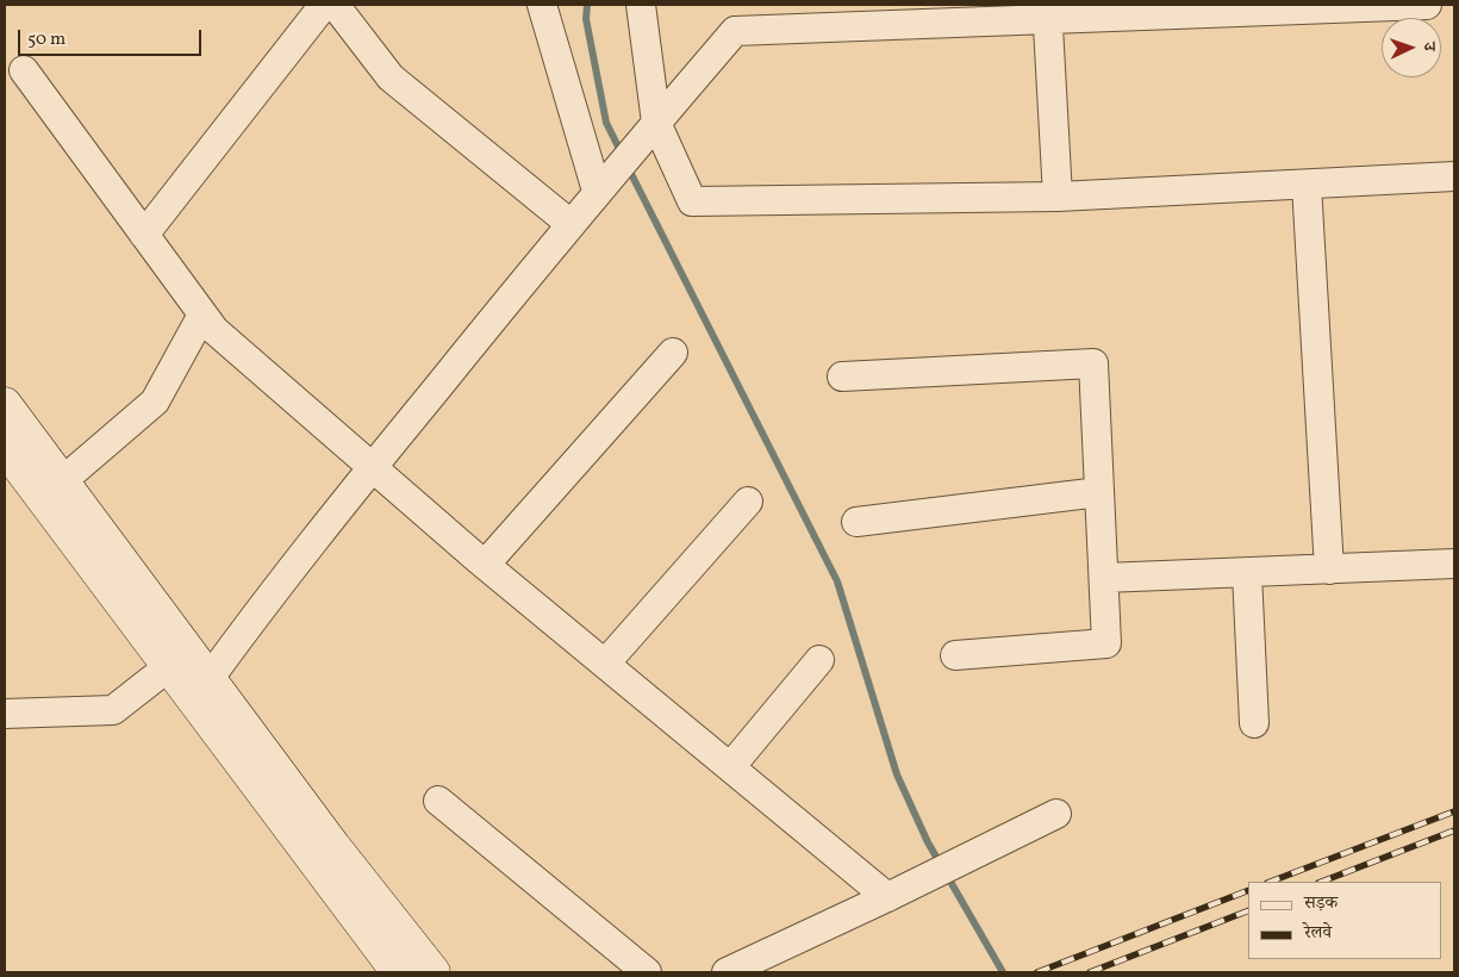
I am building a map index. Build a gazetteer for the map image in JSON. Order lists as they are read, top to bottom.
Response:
{
  "legend": ["सड़क", "रेलवे"],
  "scale_bar": "50 m",
  "north": "right"
}
